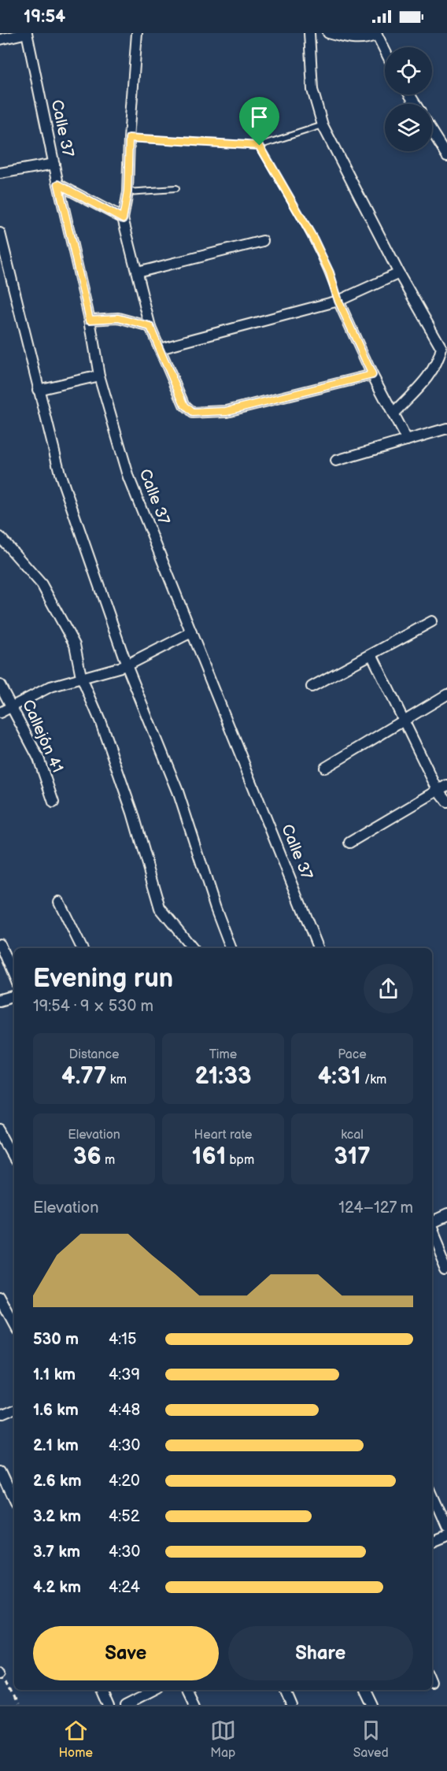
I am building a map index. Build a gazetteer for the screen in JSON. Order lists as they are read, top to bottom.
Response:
{
  "streets": {
    "street": ["Calle 37", "Callejón 41"]
  },
  "page": {
    "status": "19:54",
    "heading": ["Evening run", "19:54 · 9 × 530 m"],
    "stats": [
      ["Distance", "4.77 km"],
      ["Time", "21:33"],
      ["Pace", "4:31 /km"],
      ["Elevation", "36 m"],
      ["Heart rate", "161 bpm"],
      ["kcal", "317"]
    ],
    "chart": ["Elevation", "124–127 m"],
    "list": [
      {
        "name": "530 m",
        "note": "4:15"
      },
      {
        "name": "1.1 km",
        "note": "4:39"
      },
      {
        "name": "1.6 km",
        "note": "4:48"
      },
      {
        "name": "2.1 km",
        "note": "4:30"
      },
      {
        "name": "2.6 km",
        "note": "4:20"
      },
      {
        "name": "3.2 km",
        "note": "4:52"
      },
      {
        "name": "3.7 km",
        "note": "4:30"
      },
      {
        "name": "4.2 km",
        "note": "4:24"
      }
    ],
    "buttons": ["Save", "Share"],
    "tabs": ["Home", "Map", "Saved"]
  }
}
